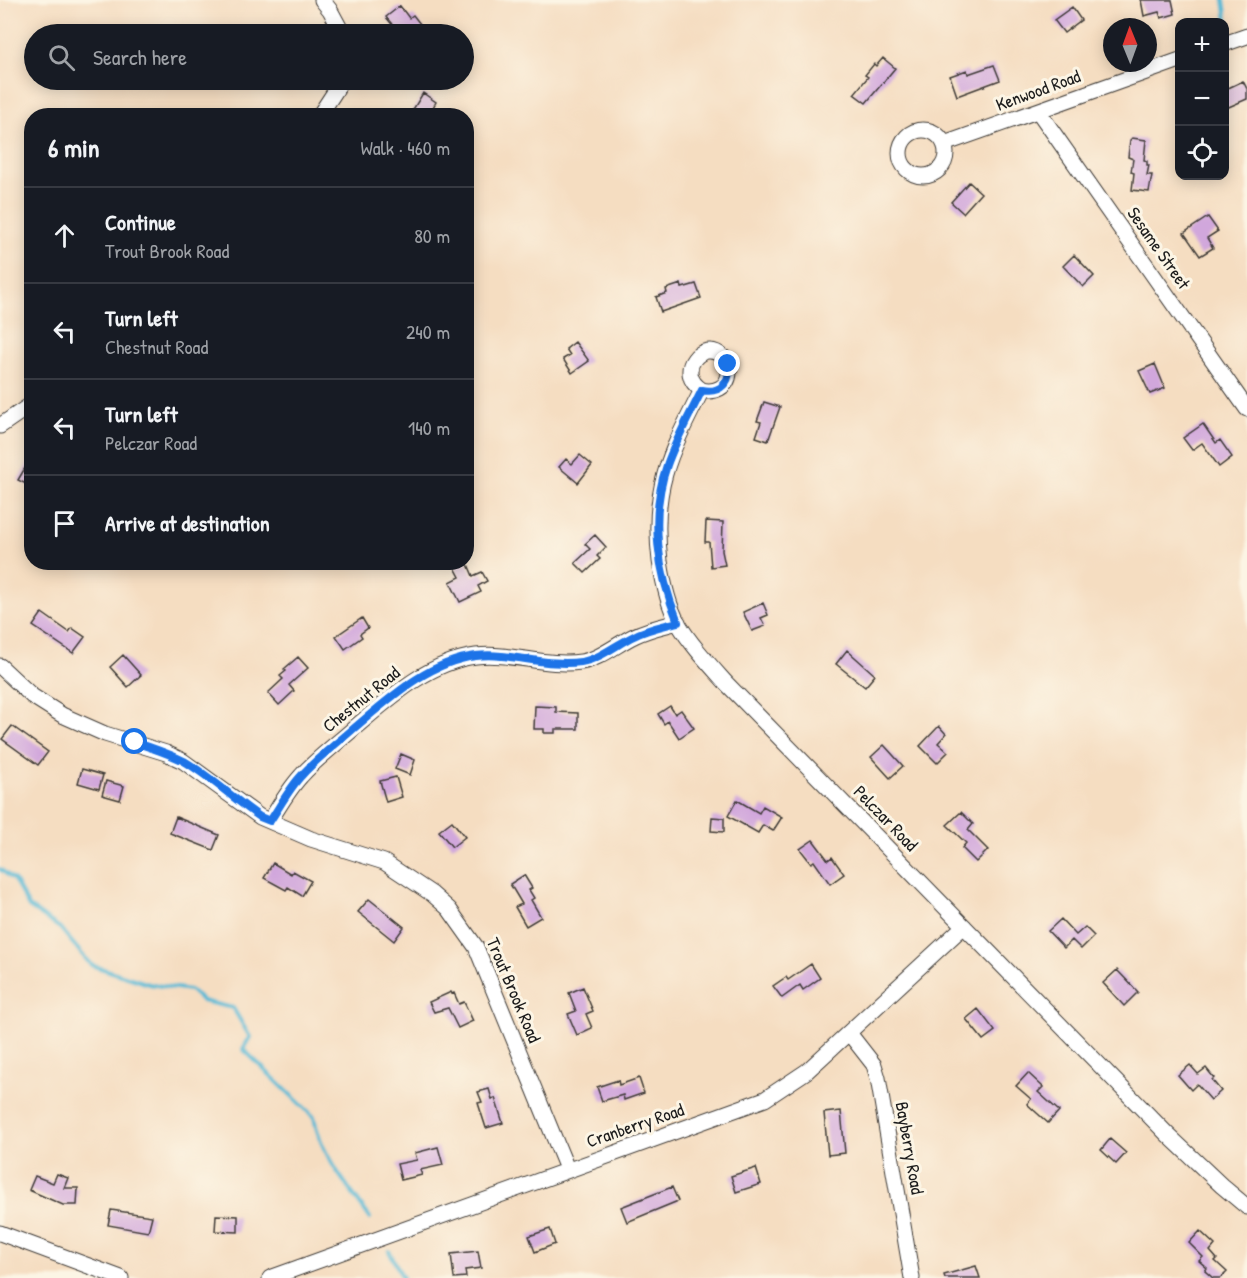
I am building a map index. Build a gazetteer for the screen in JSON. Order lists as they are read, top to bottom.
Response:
{
  "streets": {
    "street": [
      "Kenwood Road",
      "Sesame Street",
      "Chestnut Road",
      "Pelczar Road",
      "Trout Brook Road",
      "Cranberry Road",
      "Bayberry Road"
    ]
  },
  "crossings": [
    ["Kenwood Road", "Sesame Street"],
    ["Chestnut Road", "Pelczar Road"],
    ["Chestnut Road", "Trout Brook Road"],
    ["Pelczar Road", "Cranberry Road"],
    ["Trout Brook Road", "Cranberry Road"],
    ["Cranberry Road", "Bayberry Road"]
  ],
  "north": "top",
  "page": {
    "map_buttons": ["+", "−"],
    "search": "Search here",
    "heading": ["6 min", "Walk · 460 m"],
    "list": [
      ["Continue", "Trout Brook Road", "80 m"],
      ["Turn left", "Chestnut Road", "240 m"],
      ["Turn left", "Pelczar Road", "140 m"],
      "Arrive at destination"
    ]
  }
}
